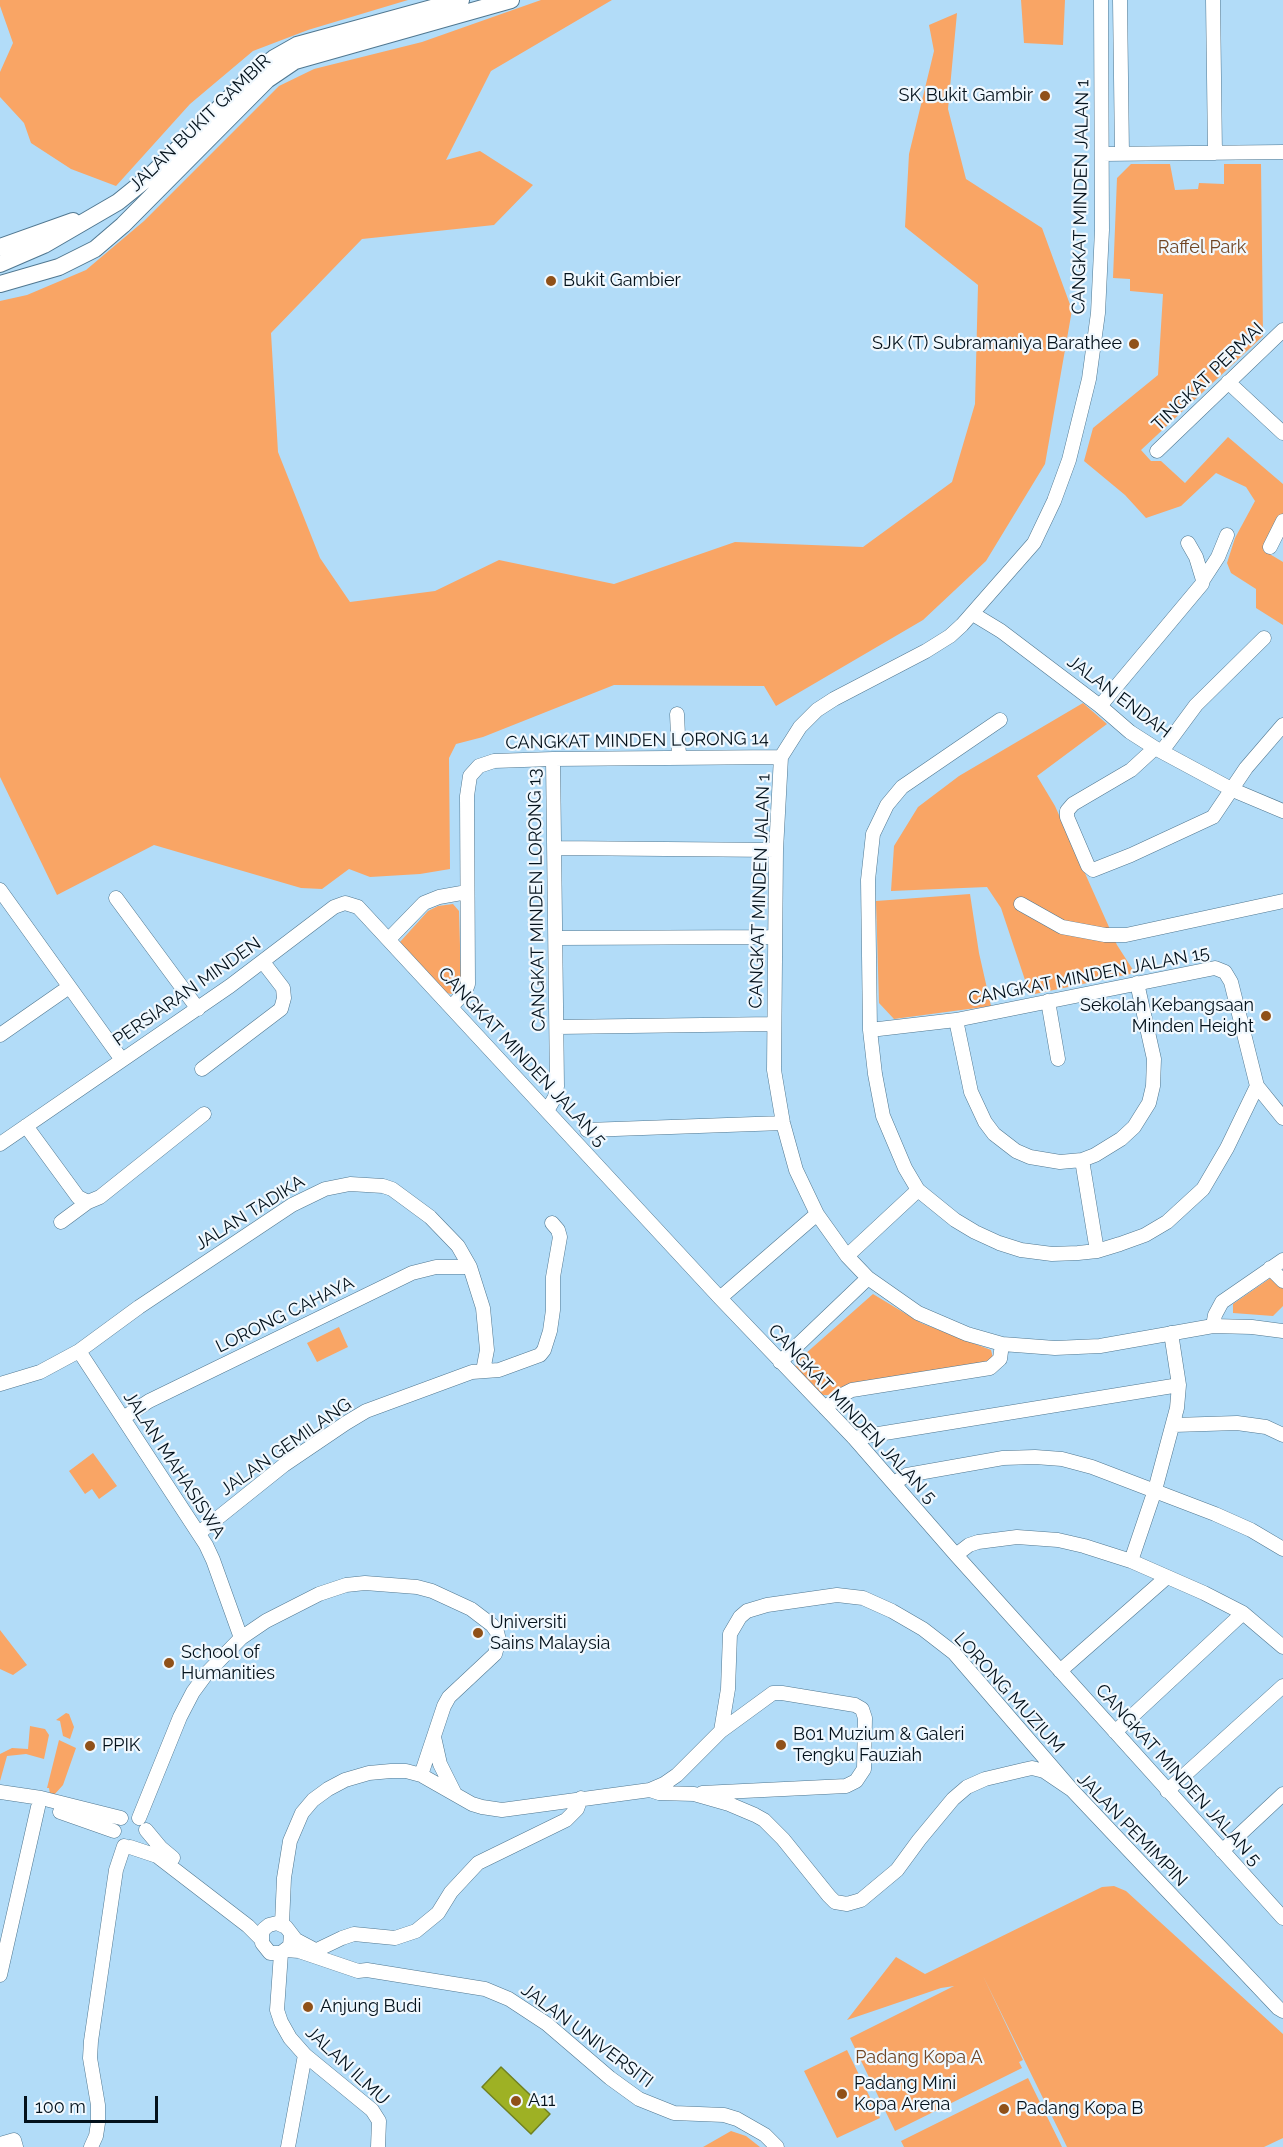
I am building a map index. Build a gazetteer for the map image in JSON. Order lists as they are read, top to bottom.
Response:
{
  "streets": {
    "main road": ["JALAN BUKIT GAMBIR"],
    "street": [
      "CANGKAT MINDEN JALAN 1",
      "TINGKAT PERMAI",
      "JALAN ENDAH",
      "CANGKAT MINDEN LORONG 14",
      "CANGKAT MINDEN LORONG 13",
      "CANGKAT MINDEN JALAN 15",
      "PERSIARAN MINDEN",
      "CANGKAT MINDEN JALAN 5",
      "JALAN TADIKA",
      "LORONG CAHAYA",
      "JALAN GEMILANG",
      "JALAN MAHASISWA",
      "LORONG MUZIUM",
      "JALAN PEMIMPIN",
      "JALAN UNIVERSITI",
      "JALAN ILMU"
    ]
  },
  "crossings": [
    ["CANGKAT MINDEN JALAN 1", "JALAN ENDAH"],
    ["CANGKAT MINDEN JALAN 1", "CANGKAT MINDEN LORONG 14"],
    ["CANGKAT MINDEN LORONG 14", "CANGKAT MINDEN LORONG 13"],
    ["CANGKAT MINDEN LORONG 14", "CANGKAT MINDEN JALAN 5"],
    ["CANGKAT MINDEN LORONG 13", "CANGKAT MINDEN JALAN 5"],
    ["PERSIARAN MINDEN", "CANGKAT MINDEN JALAN 5"],
    ["JALAN TADIKA", "LORONG CAHAYA"],
    ["JALAN TADIKA", "JALAN GEMILANG"],
    ["JALAN TADIKA", "JALAN MAHASISWA"],
    ["LORONG CAHAYA", "JALAN MAHASISWA"],
    ["JALAN GEMILANG", "JALAN MAHASISWA"],
    ["LORONG MUZIUM", "JALAN PEMIMPIN"],
    ["JALAN UNIVERSITI", "JALAN ILMU"]
  ],
  "parks": ["Raffel Park", "Padang Kopa A"],
  "places": [
    "SK Bukit Gambir",
    "Bukit Gambier",
    "SJK (T) Subramaniya Barathee",
    "Sekolah Kebangsaan Minden Height",
    "Universiti Sains Malaysia",
    "School of Humanities",
    "B01 Muzium & Galeri Tengku Fauziah",
    "PPIK",
    "Anjung Budi",
    "Padang Mini Kopa Arena",
    "A11",
    "Padang Kopa B"
  ],
  "scale_bar": "100 m"
}
